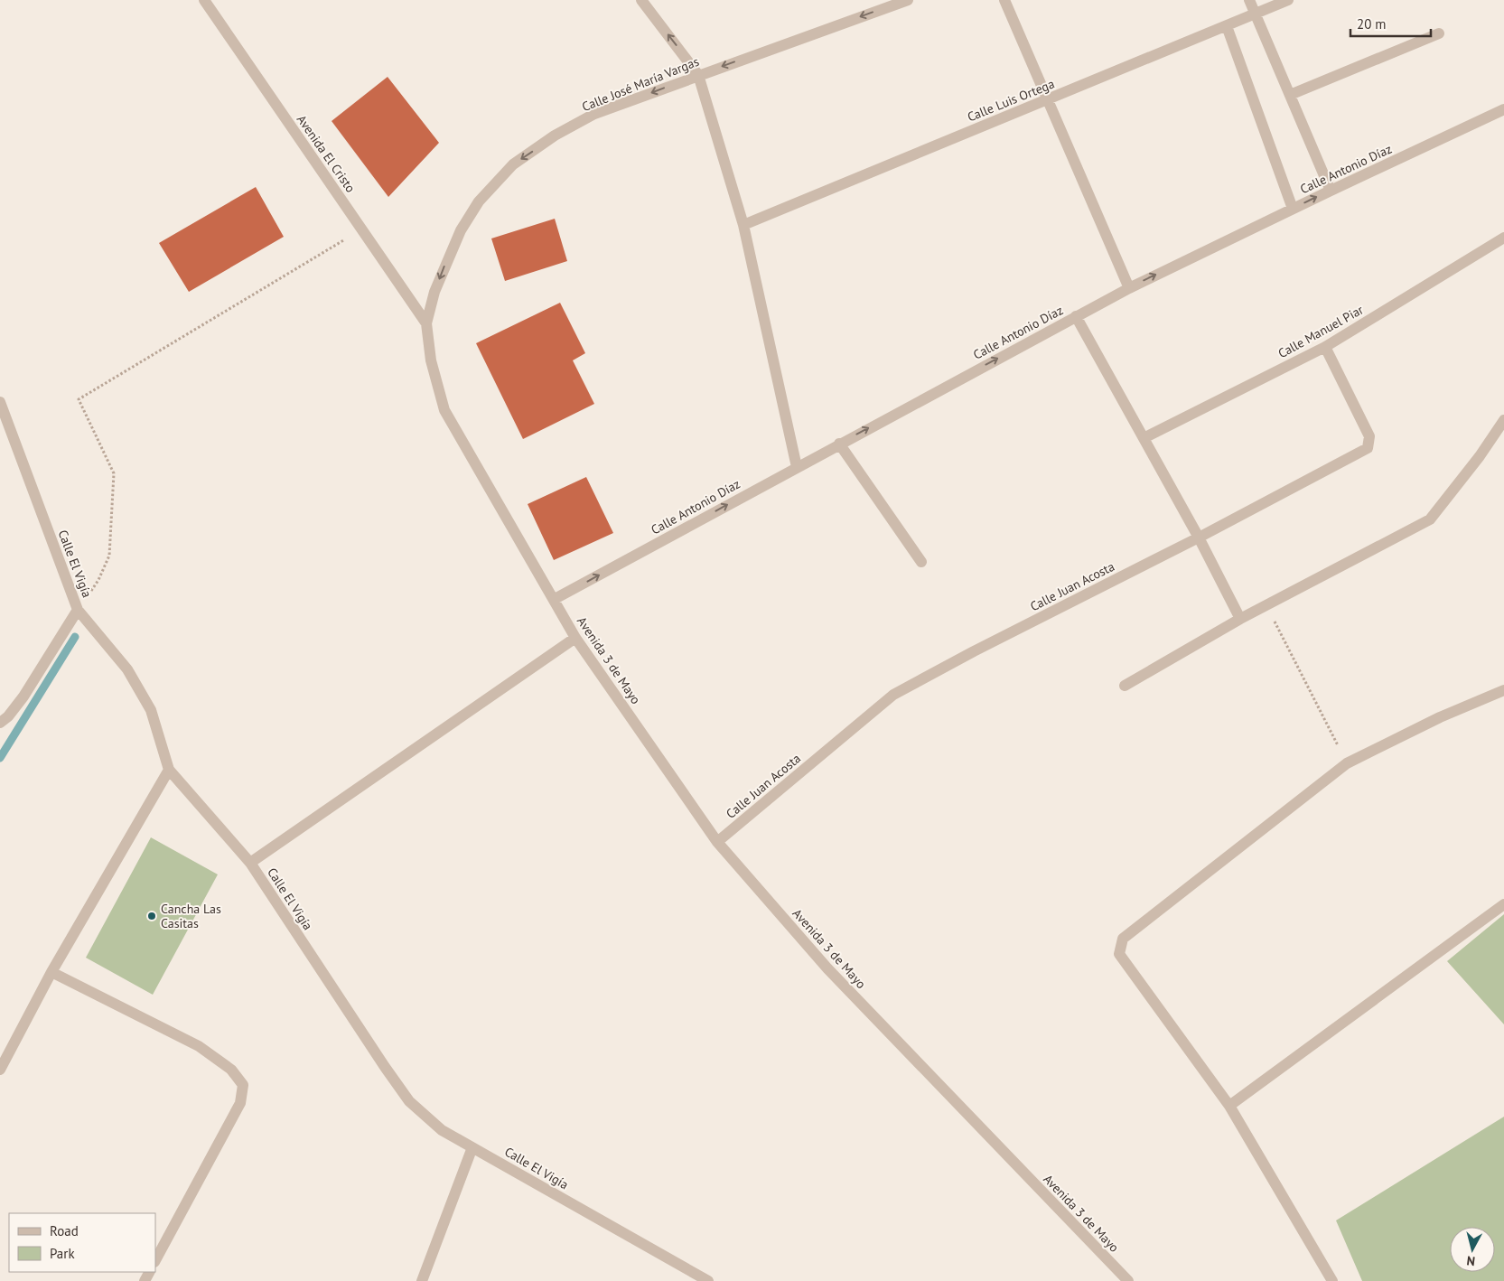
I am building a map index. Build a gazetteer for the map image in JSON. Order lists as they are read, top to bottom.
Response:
{
  "streets": {
    "street": [
      "Calle José María Vargas",
      "Calle Luis Ortega",
      "Avenida El Cristo",
      "Calle Antonio Díaz",
      "Calle Manuel Piar",
      "Calle El Vigía",
      "Calle Juan Acosta",
      "Avenida 3 de Mayo"
    ]
  },
  "crossings": [
    ["Calle José María Vargas", "Avenida El Cristo"],
    ["Calle José María Vargas", "Avenida 3 de Mayo"],
    ["Avenida El Cristo", "Avenida 3 de Mayo"],
    ["Calle Antonio Díaz", "Avenida 3 de Mayo"],
    ["Calle Manuel Piar", "Calle Juan Acosta"],
    ["Calle Juan Acosta", "Avenida 3 de Mayo"]
  ],
  "one_way": ["Calle José María Vargas", "Calle Antonio Díaz"],
  "places": ["Cancha Las Casitas"],
  "legend": ["Road", "Park"],
  "scale_bar": "20 m",
  "north": "bottom"
}
